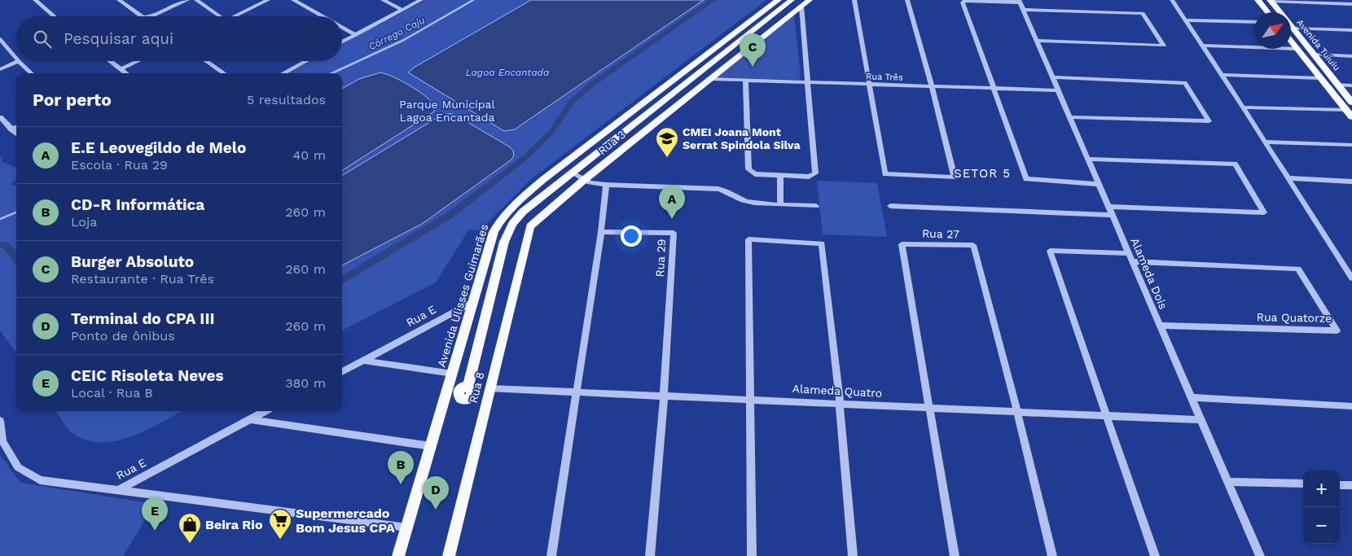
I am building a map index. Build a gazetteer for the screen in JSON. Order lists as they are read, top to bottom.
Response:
{
  "streets": {
    "main road": [
      "Avenida Tuiuiu",
      "Rua 3",
      "Avenida Ulisses Guimarães",
      "Rua 8",
      "Alameda Quatro"
    ],
    "street": [
      "Rua Três",
      "Rua 27",
      "Rua 29",
      "Alameda Dois",
      "Rua E",
      "Rua Quatorze"
    ]
  },
  "crossings": [
    ["Rua Três", "Rua 3"],
    ["Rua Três", "Alameda Dois"],
    ["Rua 3", "Rua 8"],
    ["Rua 27", "Alameda Quatro"],
    ["Rua 29", "Alameda Quatro"],
    ["Alameda Dois", "Rua Quatorze"],
    ["Alameda Dois", "Alameda Quatro"],
    ["Avenida Ulisses Guimarães", "Rua E"],
    ["Avenida Ulisses Guimarães", "Alameda Quatro"],
    ["Rua 8", "Alameda Quatro"]
  ],
  "districts": ["SETOR 5"],
  "water": ["Córrego Caju", "Lagoa Encantada"],
  "parks": ["Parque Municipal Lagoa Encantada"],
  "places": {
    "school or university": ["CMEI Joana Mont Serrat Spindola Silva"],
    "supermarket": ["Supermercado Bom Jesus CPA"],
    "shop": ["Beira Rio"]
  },
  "north": "top right",
  "page": {
    "search": "Pesquisar aqui",
    "pins": [
      "C",
      "A",
      "B",
      "D",
      "E"
    ],
    "heading": ["Por perto", "5 resultados"],
    "list": [
      {
        "mark": "A",
        "name": "E.E Leovegildo de Melo",
        "note": "Escola · Rua 29",
        "value": "40 m"
      },
      {
        "mark": "B",
        "name": "CD-R Informática",
        "note": "Loja",
        "value": "260 m"
      },
      {
        "mark": "C",
        "name": "Burger Absoluto",
        "note": "Restaurante · Rua Três",
        "value": "260 m"
      },
      {
        "mark": "D",
        "name": "Terminal do CPA III",
        "note": "Ponto de ônibus",
        "value": "260 m"
      },
      {
        "mark": "E",
        "name": "CEIC Risoleta Neves",
        "note": "Local · Rua B",
        "value": "380 m"
      }
    ],
    "map_buttons": ["+", "−"]
  }
}
